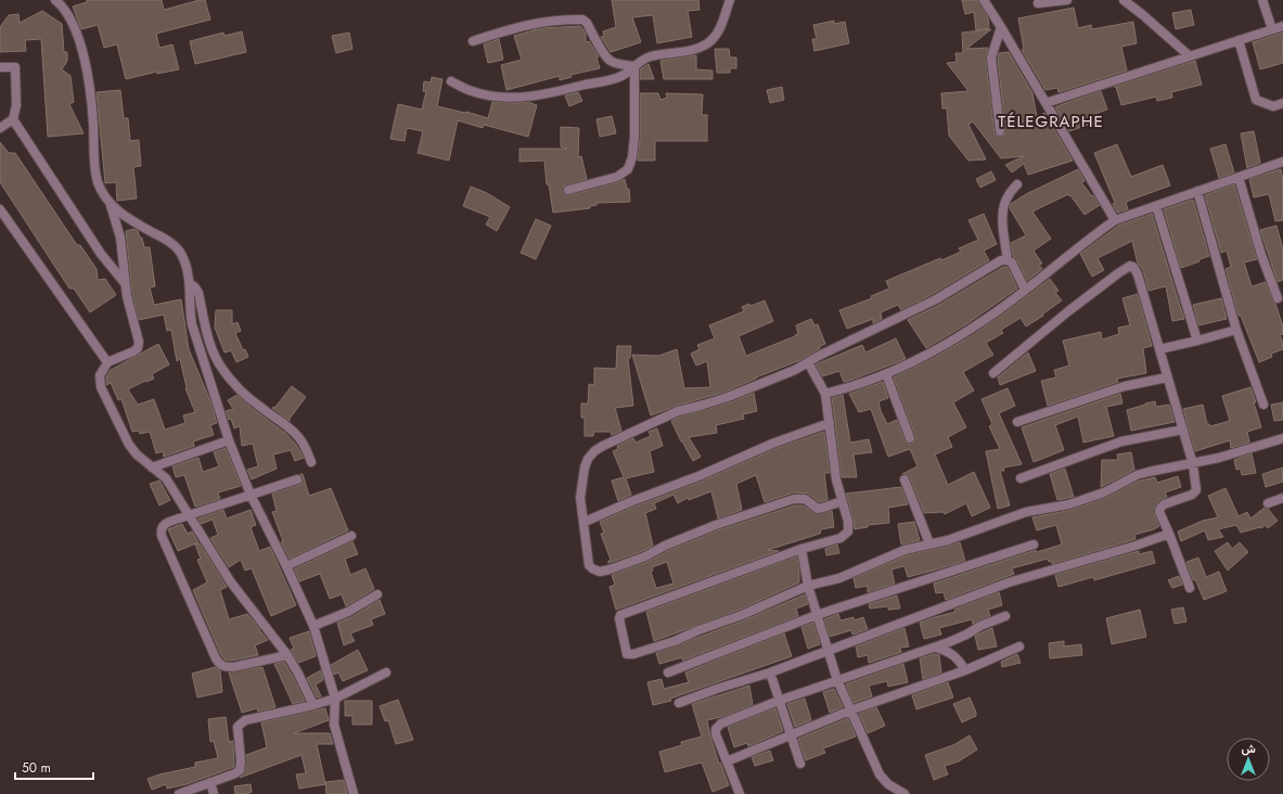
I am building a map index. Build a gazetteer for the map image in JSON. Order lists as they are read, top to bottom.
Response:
{
  "districts": ["TÉLEGRAPHE"],
  "scale_bar": "50 m",
  "north": "top"
}
